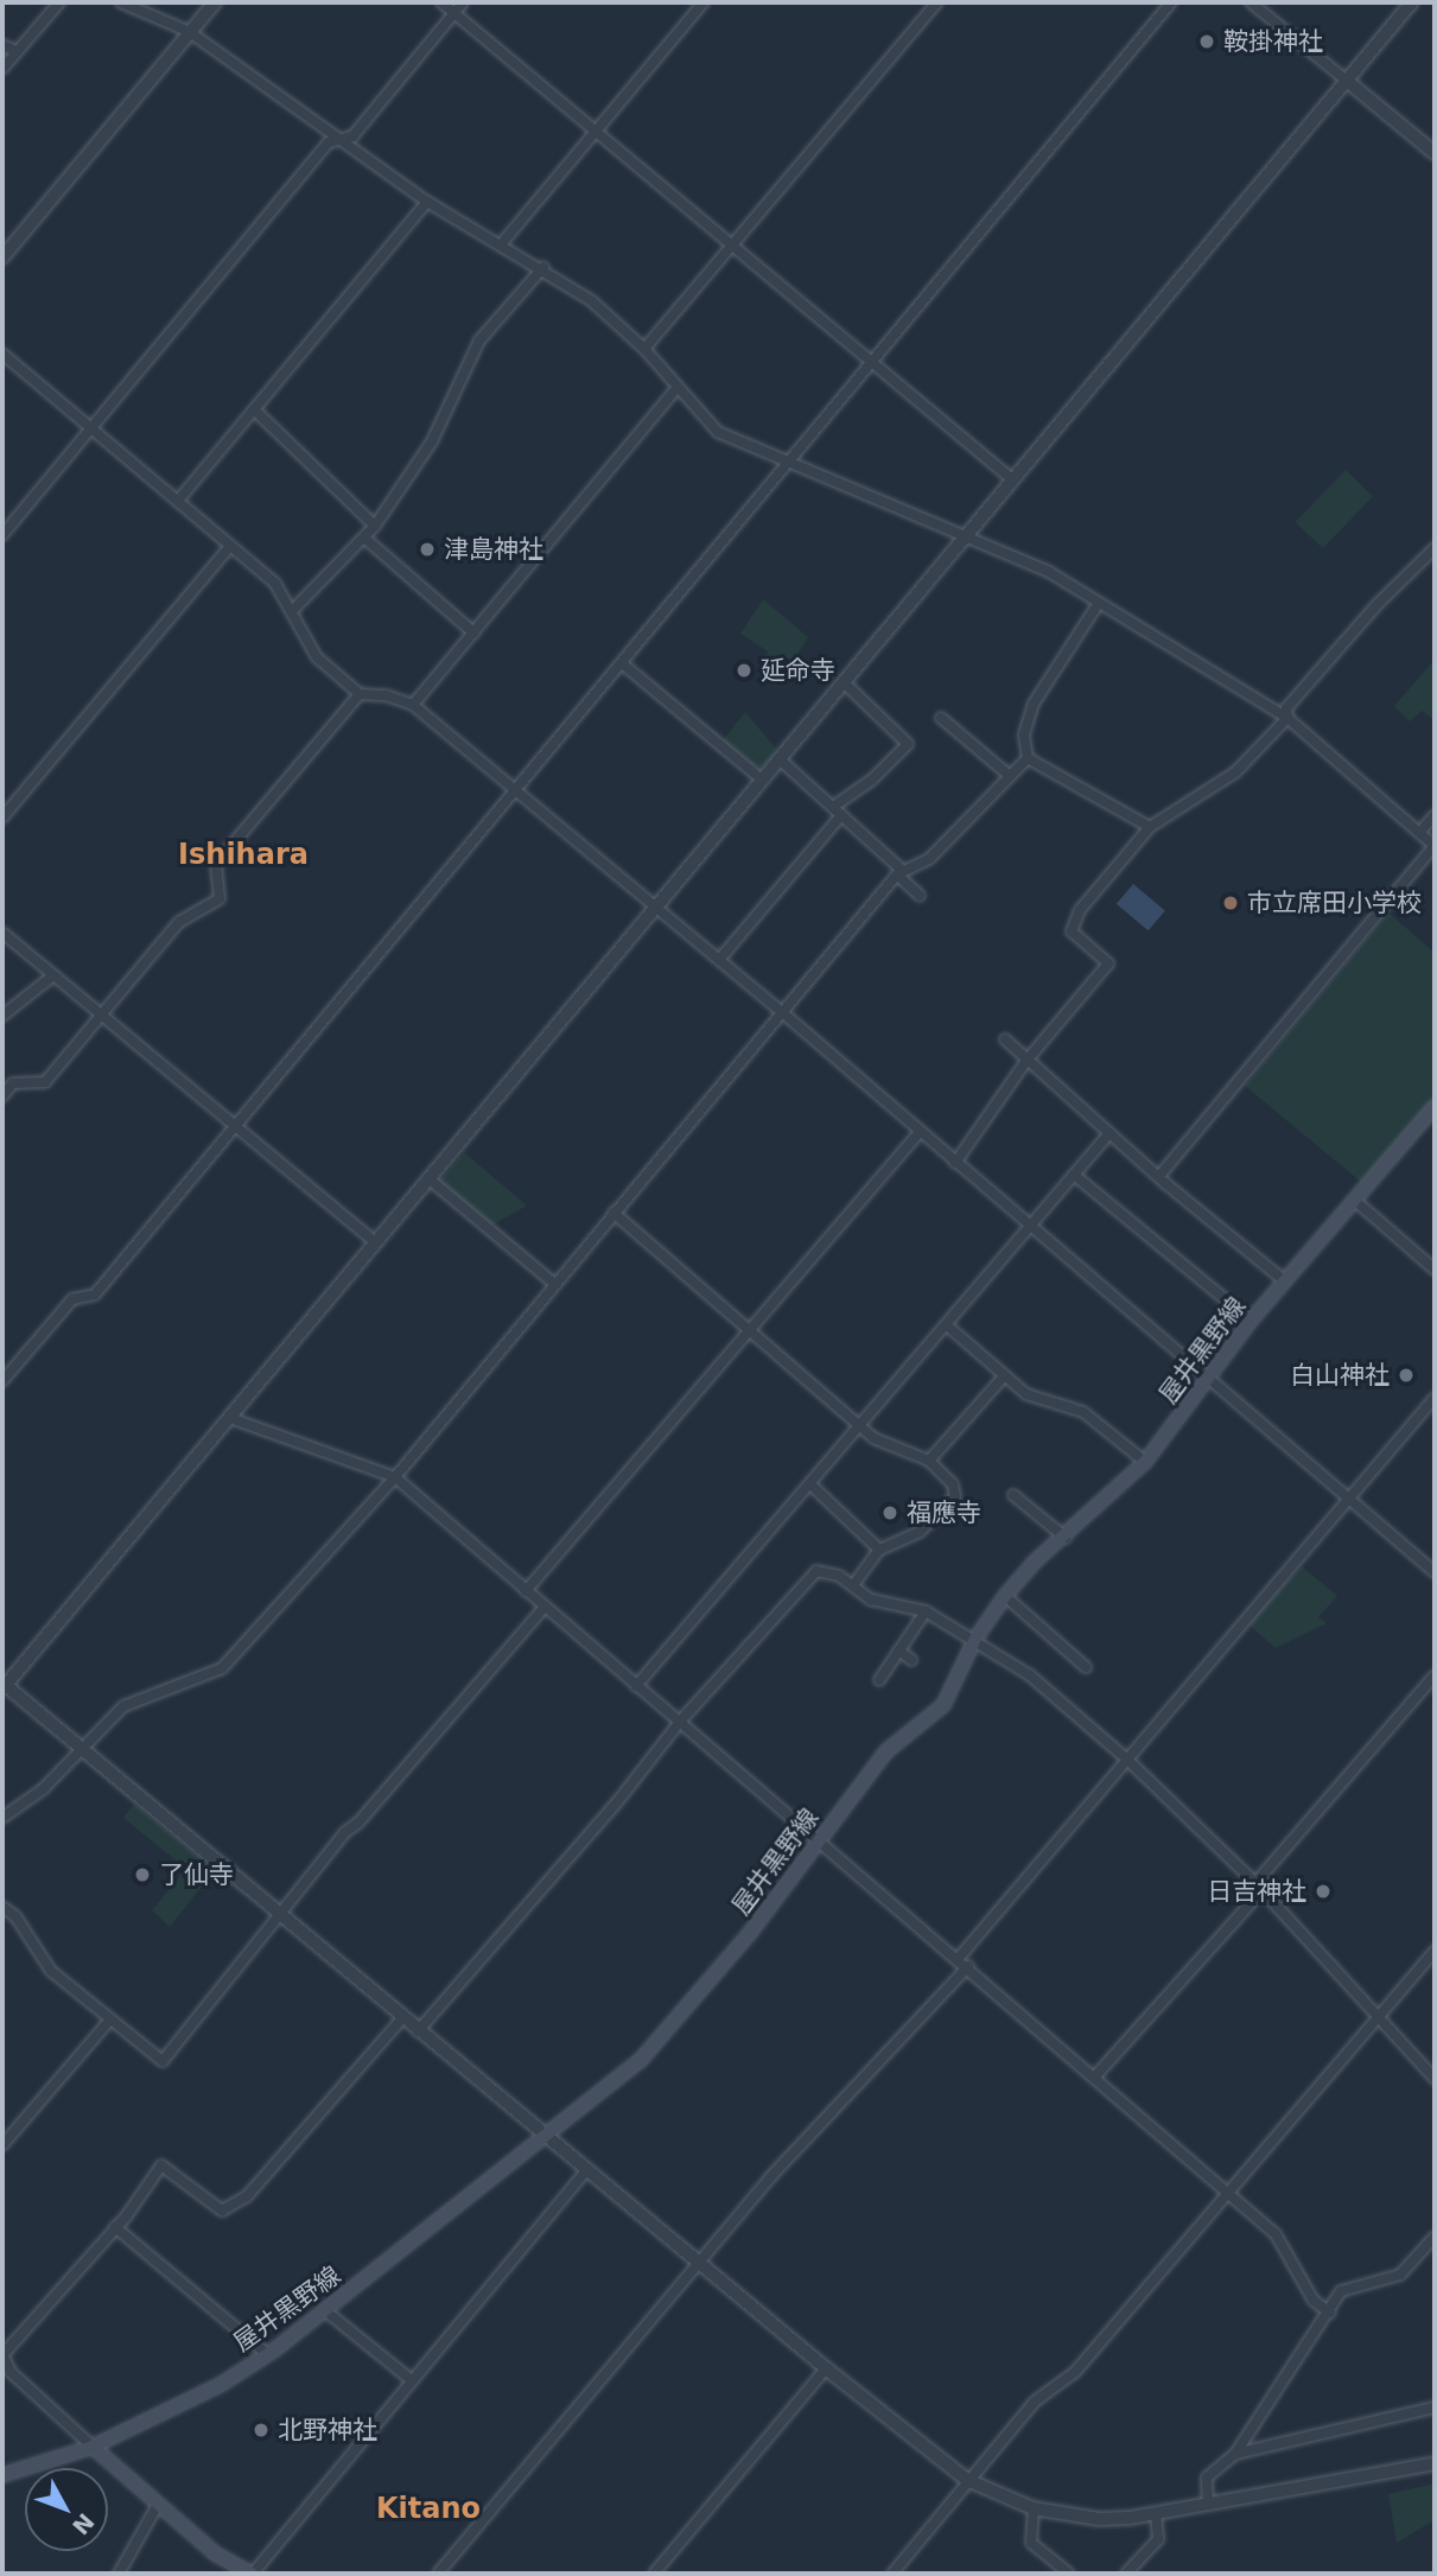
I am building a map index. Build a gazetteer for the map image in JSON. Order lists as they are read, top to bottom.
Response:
{
  "streets": {
    "main road": ["屋井黒野線"]
  },
  "districts": ["Ishihara", "Kitano"],
  "places": [
    "鞍掛神社",
    "津島神社",
    "延命寺",
    "市立席田小学校",
    "白山神社",
    "福應寺",
    "了仙寺",
    "日吉神社",
    "北野神社"
  ],
  "north": "bottom right"
}
